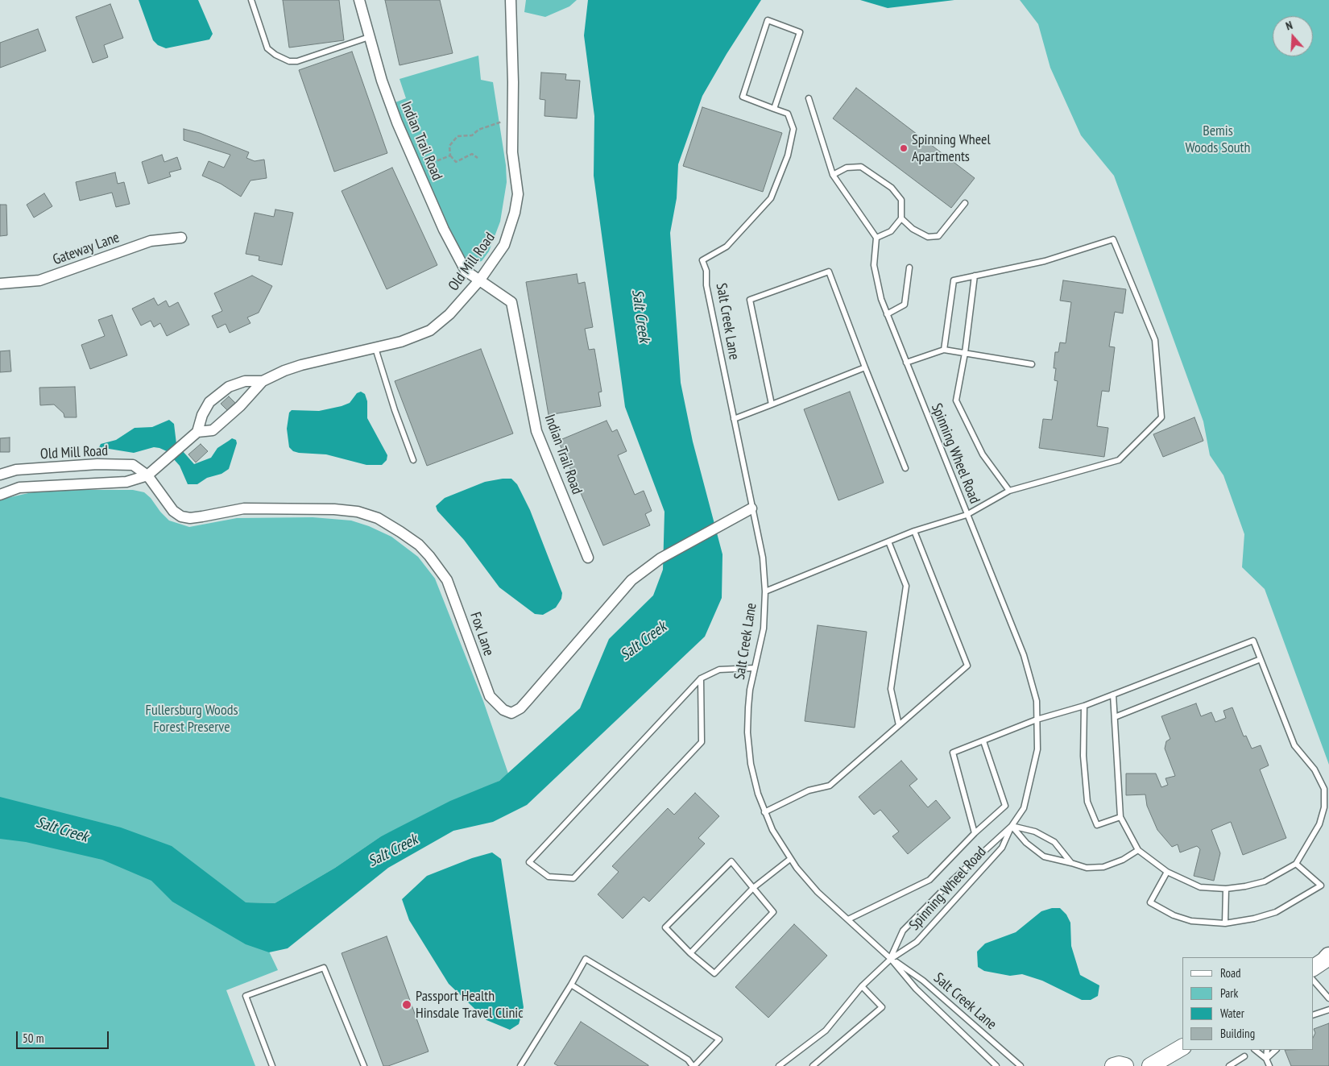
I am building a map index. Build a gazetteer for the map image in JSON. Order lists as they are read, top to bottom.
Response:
{
  "streets": {
    "street": [
      "Indian Trail Road",
      "Gateway Lane",
      "Old Mill Road",
      "Fox Lane"
    ],
    "lane": ["Salt Creek Lane", "Spinning Wheel Road"]
  },
  "crossings": [
    ["Indian Trail Road", "Old Mill Road"],
    ["Old Mill Road", "Fox Lane"],
    ["Salt Creek Lane", "Spinning Wheel Road"],
    ["Salt Creek Lane", "Fox Lane"]
  ],
  "water": ["Salt Creek"],
  "parks": ["Bemis Woods South", "Fullersburg Woods Forest Preserve"],
  "places": ["Spinning Wheel Apartments", "Passport Health Hinsdale Travel Clinic"],
  "legend": [
    "Road",
    "Park",
    "Water",
    "Building"
  ],
  "scale_bar": "50 m",
  "north": "top"
}
